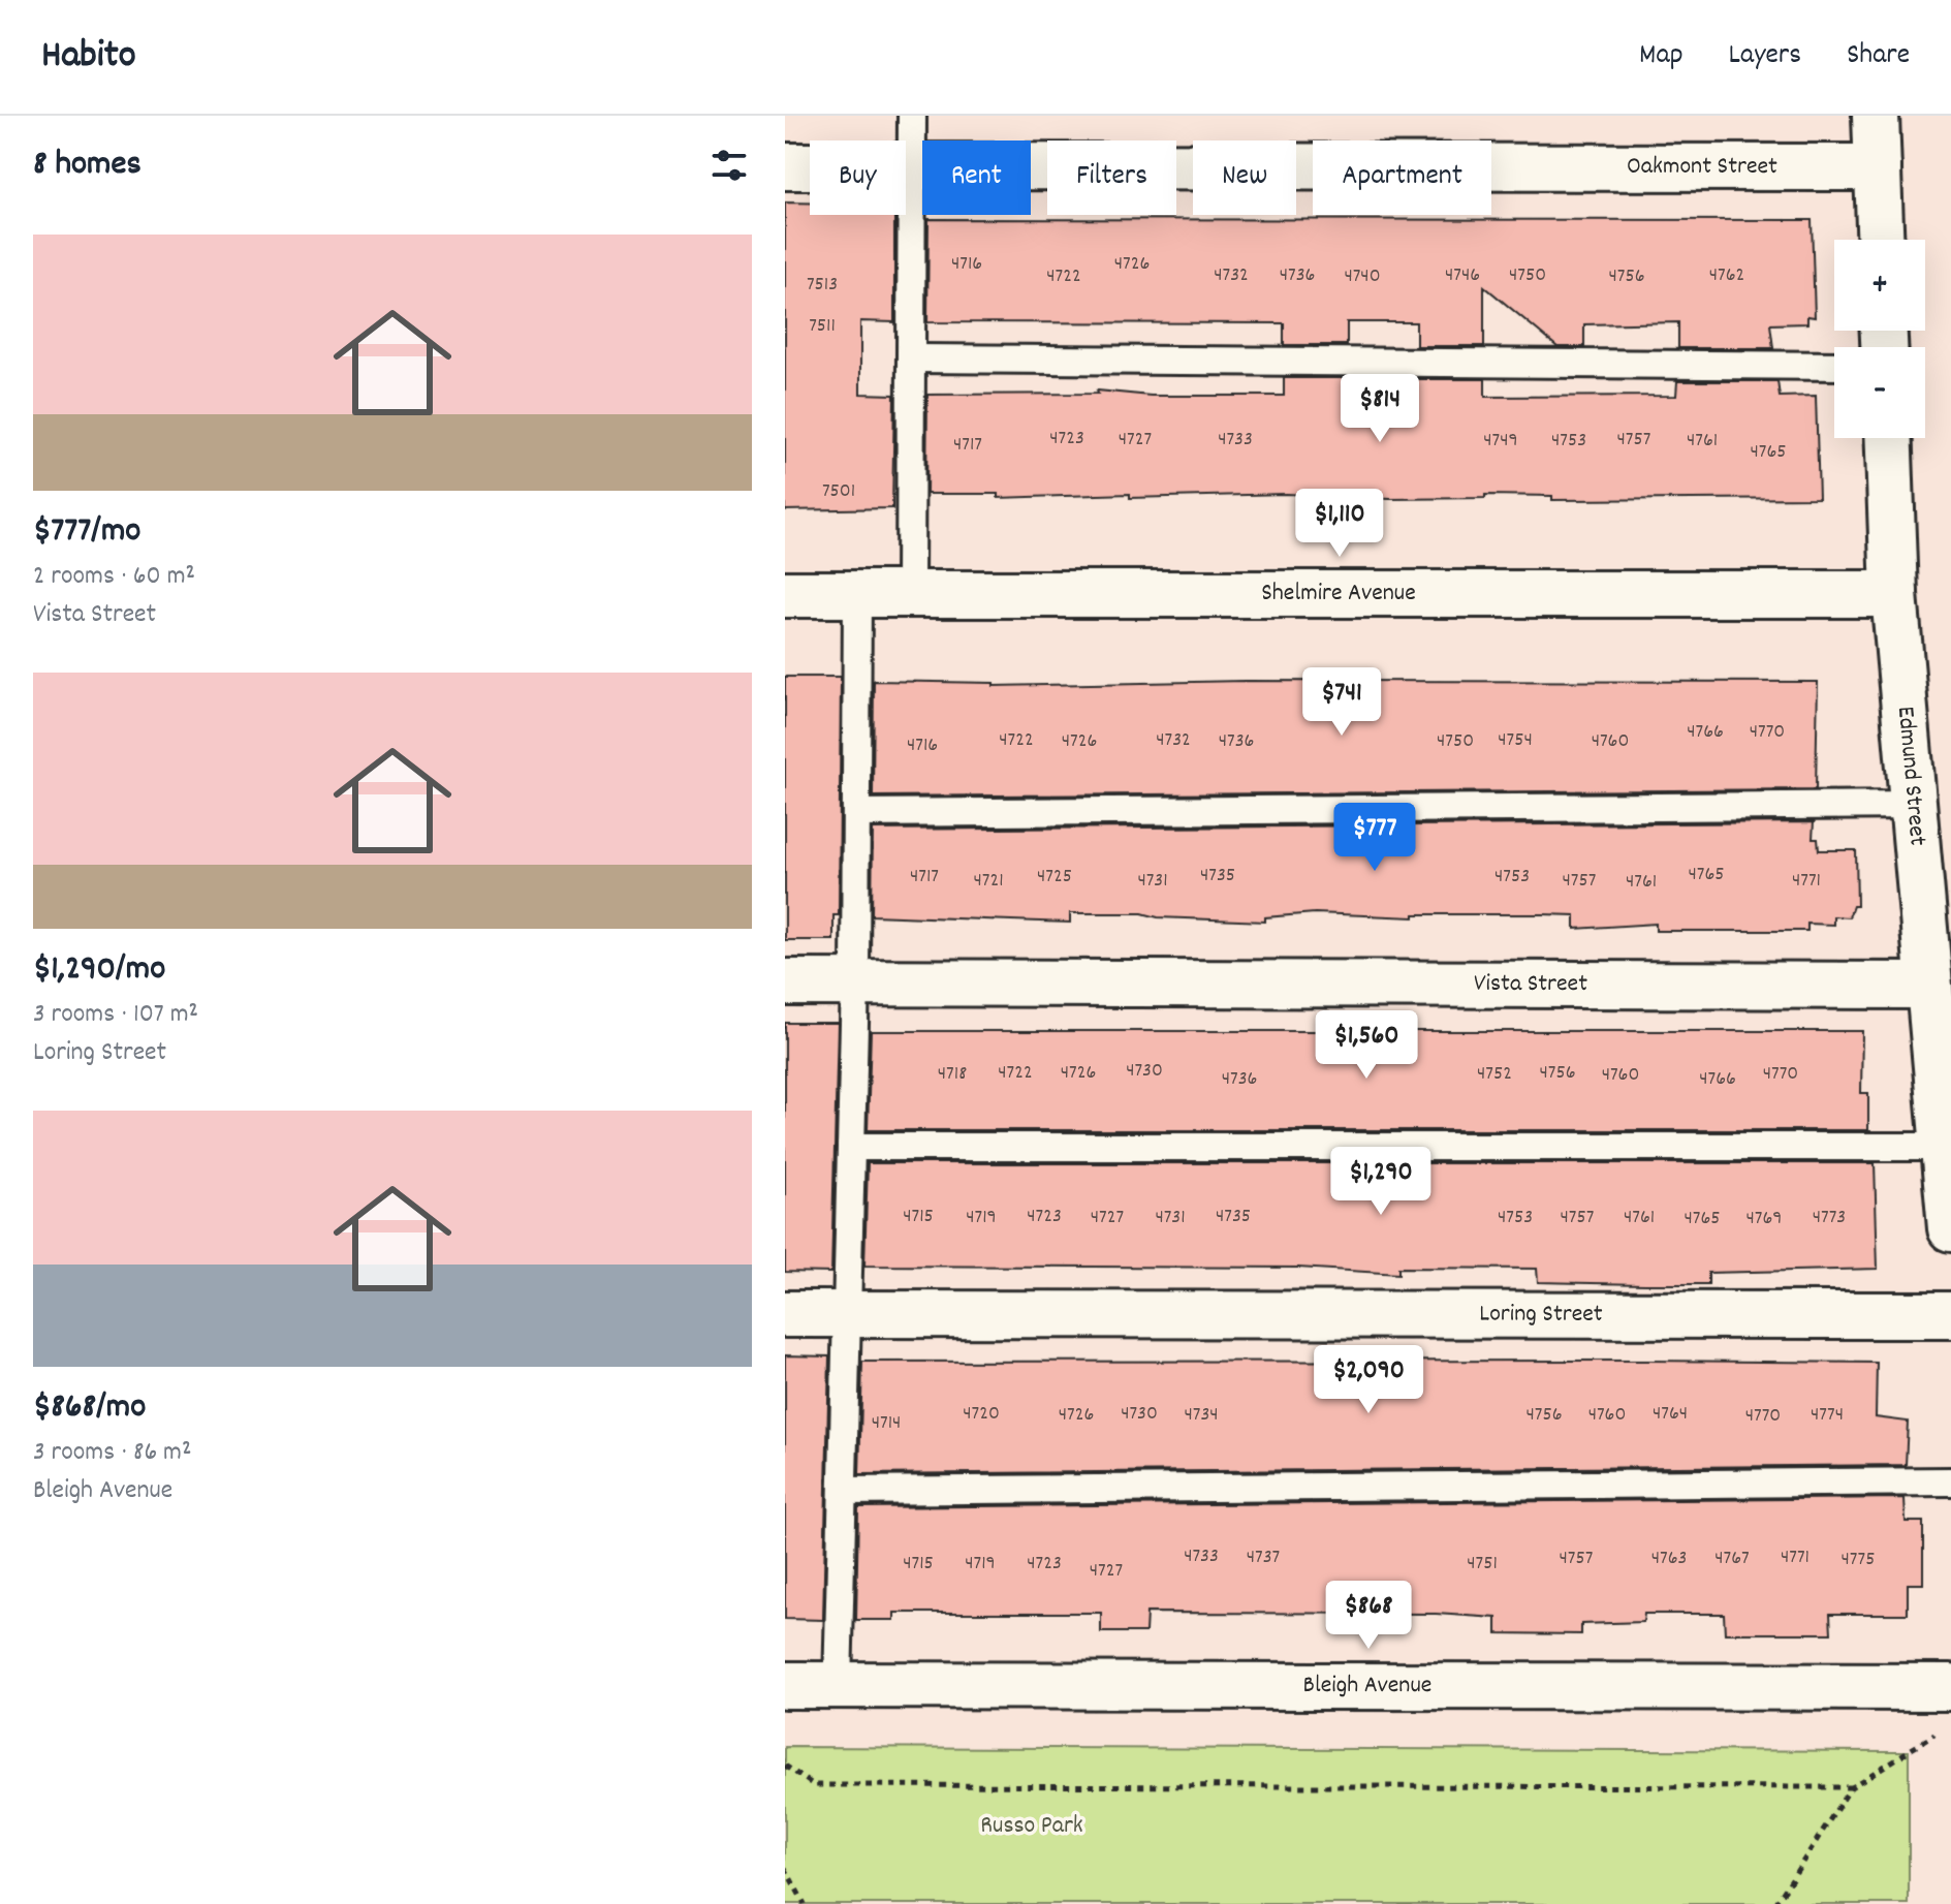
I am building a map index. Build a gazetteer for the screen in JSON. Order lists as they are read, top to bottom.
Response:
{
  "streets": {
    "street": [
      "Oakmont Street",
      "Shelmire Avenue",
      "Edmund Street",
      "Vista Street",
      "Loring Street",
      "Bleigh Avenue"
    ]
  },
  "crossings": [
    ["Shelmire Avenue", "Edmund Street"],
    ["Edmund Street", "Vista Street"]
  ],
  "parks": ["Russo Park"],
  "house_numbers": [
    "4716",
    "4726",
    "4732",
    "4736",
    "4746",
    "4750",
    "4762",
    "4722",
    "4740",
    "4756",
    "7513",
    "7511",
    "4723",
    "4727",
    "4733",
    "4757",
    "4749",
    "4753",
    "4761",
    "4717",
    "4765",
    "7501",
    "4766",
    "4770",
    "4722",
    "4732",
    "4754",
    "4726",
    "4736",
    "4750",
    "4760",
    "4716",
    "4765",
    "4735",
    "4717",
    "4725",
    "4753",
    "4721",
    "4731",
    "4757",
    "4771",
    "4761",
    "4730",
    "4722",
    "4726",
    "4756",
    "4718",
    "4752",
    "4770",
    "4760",
    "4736",
    "4766",
    "4715",
    "4723",
    "4735",
    "4719",
    "4727",
    "4731",
    "4753",
    "4757",
    "4761",
    "4773",
    "4765",
    "4769",
    "4720",
    "4730",
    "4764",
    "4726",
    "4734",
    "4756",
    "4760",
    "4774",
    "4770",
    "4714",
    "4733",
    "4737",
    "4771",
    "4757",
    "4763",
    "4767",
    "4775",
    "4715",
    "4719",
    "4723",
    "4751",
    "4727"
  ],
  "page": {
    "header": "Habito",
    "nav": ["Map", "Layers", "Share"],
    "heading": "8 homes",
    "chip": [
      "Buy",
      "Rent",
      "Filters",
      "New",
      "Apartment"
    ],
    "list": [
      {
        "name": "$777/mo",
        "note": "2 rooms · 60 m² · Vista Street"
      },
      {
        "name": "$1,290/mo",
        "note": "3 rooms · 107 m² · Loring Street"
      },
      {
        "name": "$868/mo",
        "note": "3 rooms · 86 m² · Bleigh Avenue"
      }
    ],
    "map_buttons": ["+", "−"],
    "price": [
      "$814",
      "$1,110",
      "$741",
      "$777",
      "$1,560",
      "$1,290",
      "$2,090",
      "$868"
    ]
  }
}
